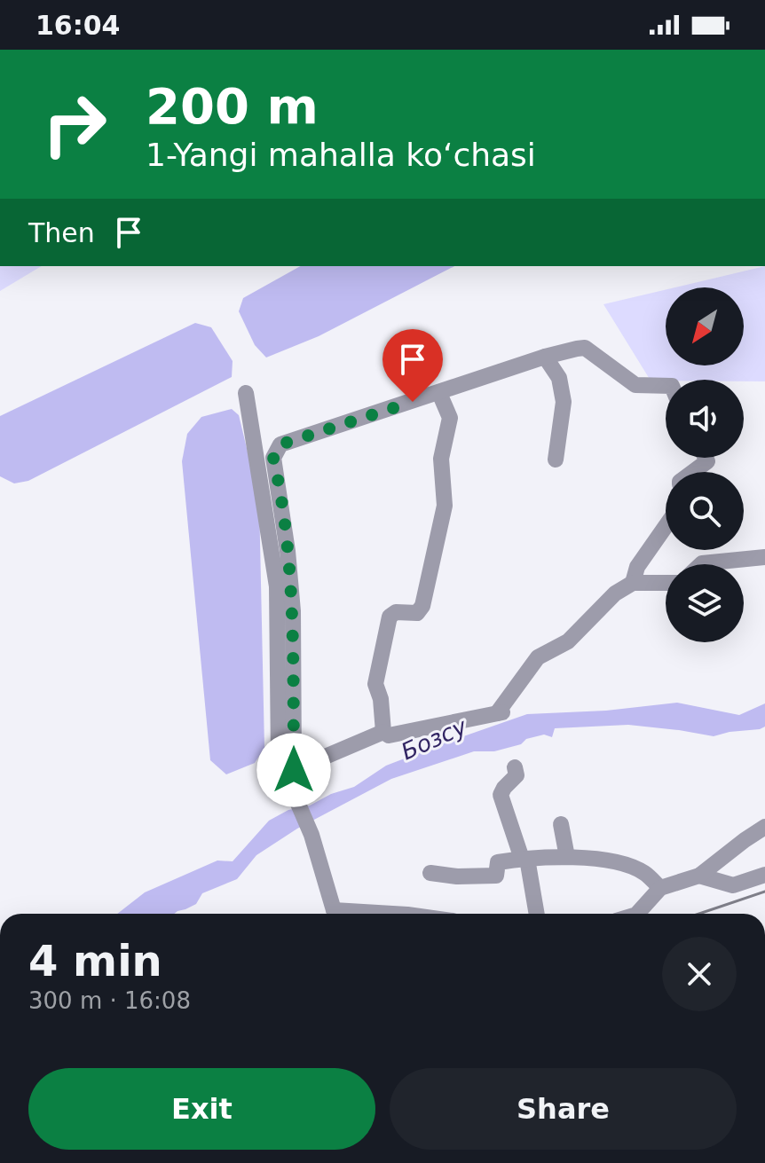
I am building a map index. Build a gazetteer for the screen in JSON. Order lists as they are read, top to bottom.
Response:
{
  "water": ["Бозсу"],
  "north": "bottom left",
  "page": {
    "status": "16:04",
    "turn": ["200 m", "1-Yangi mahalla ko‘chasi"],
    "then": "Then",
    "heading": ["4 min", "300 m · 16:08"],
    "buttons": ["Exit", "Share"]
  }
}
